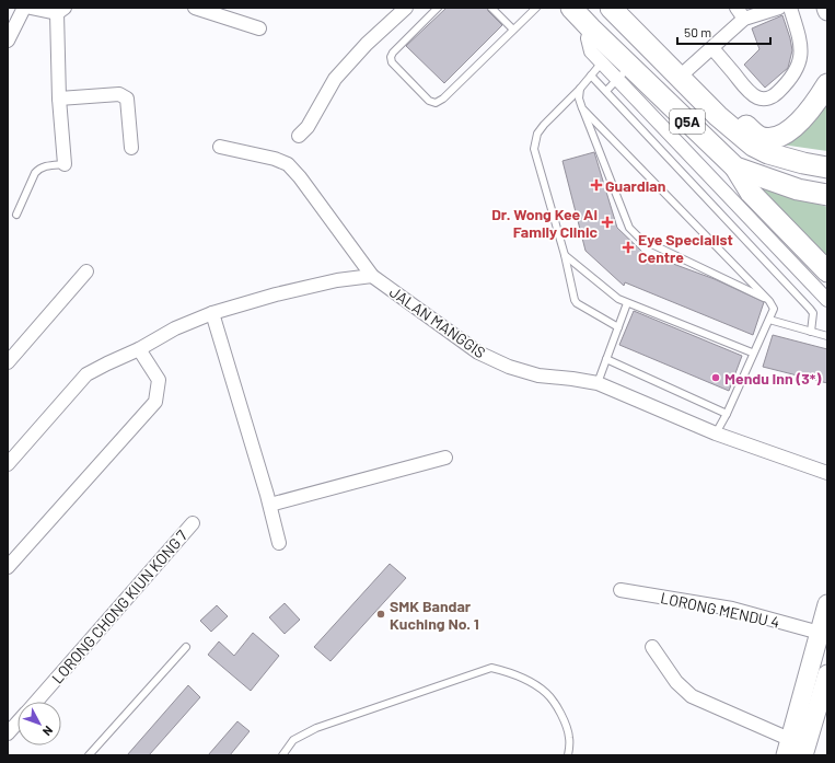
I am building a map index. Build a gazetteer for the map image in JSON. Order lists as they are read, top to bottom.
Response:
{
  "streets": {
    "main road": ["Q5A"],
    "street": ["JALAN MANGGIS", "LORONG CHONG KIUN KONG 7", "LORONG MENDU 4"]
  },
  "places": {
    "health": ["Guardian", "Dr. Wong Kee Ai Family Clinic", "Eye Specialist Centre"],
    "other": ["Mendu Inn (3*)", "SMK Bandar Kuching No. 1"]
  },
  "scale_bar": "50 m",
  "north": "bottom right"
}
